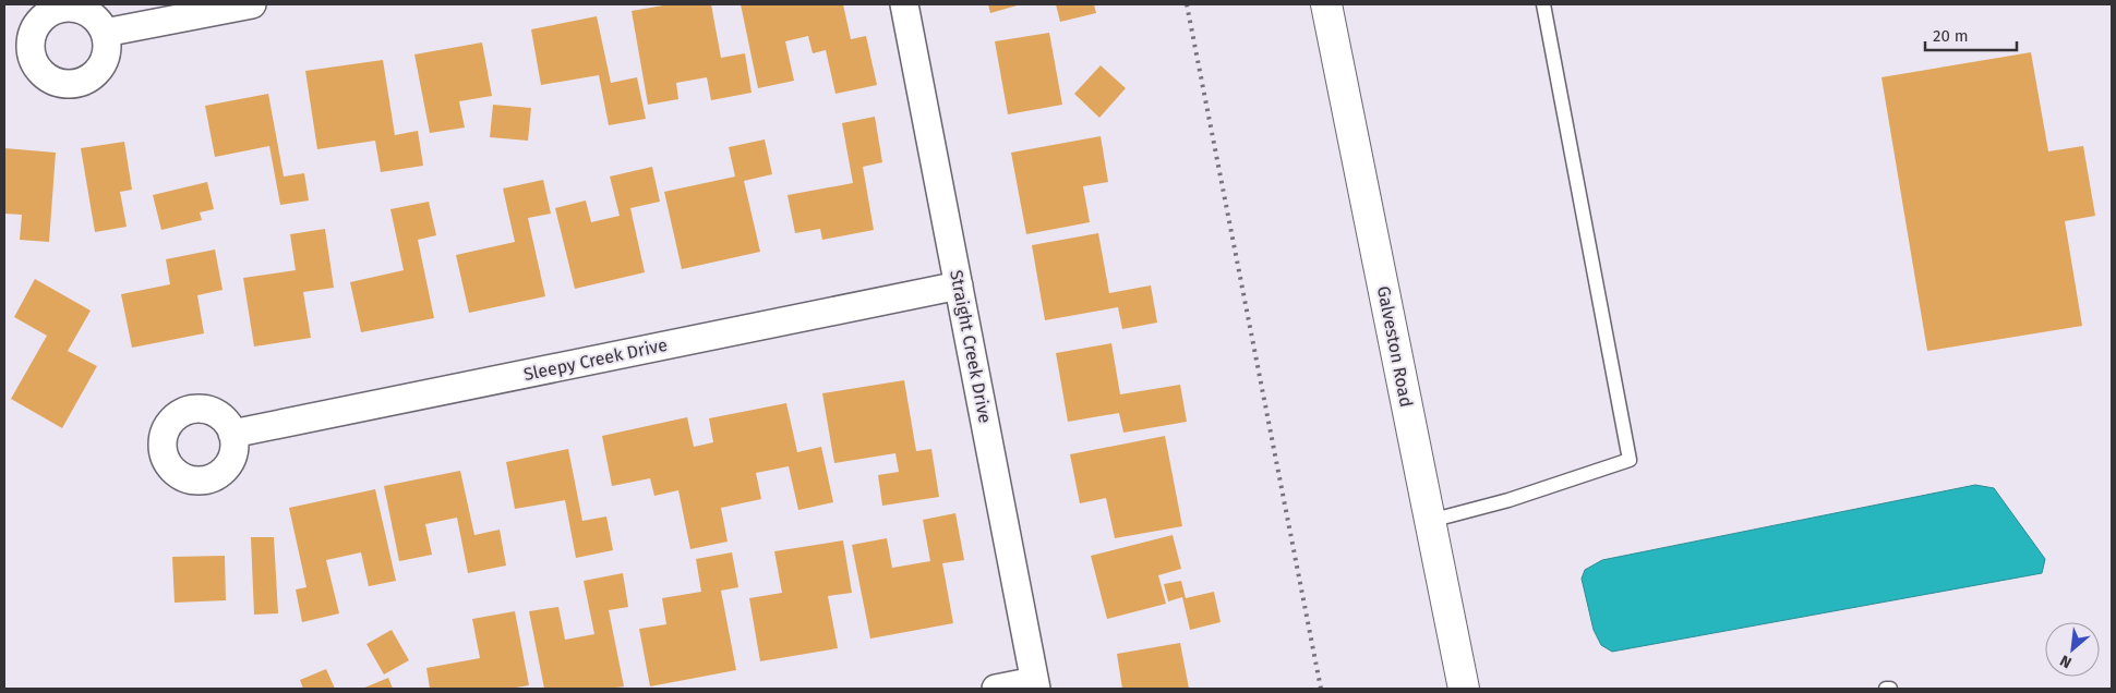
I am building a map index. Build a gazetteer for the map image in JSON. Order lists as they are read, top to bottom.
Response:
{
  "streets": {
    "main road": ["Galveston Road"],
    "street": ["Straight Creek Drive", "Sleepy Creek Drive"]
  },
  "crossings": [
    ["Straight Creek Drive", "Sleepy Creek Drive"]
  ],
  "scale_bar": "20 m",
  "north": "bottom left"
}
